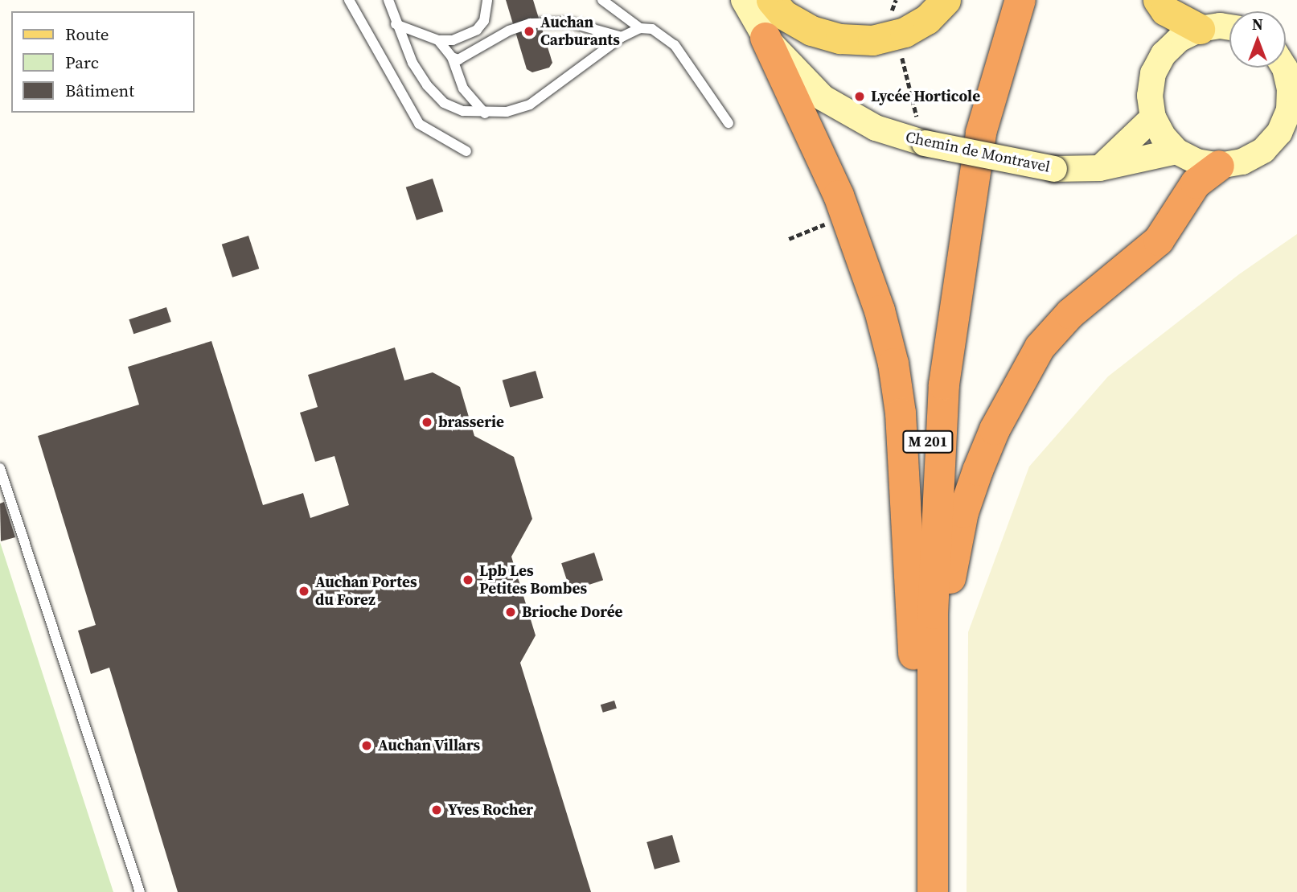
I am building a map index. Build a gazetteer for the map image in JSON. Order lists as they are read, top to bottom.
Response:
{
  "streets": {
    "highway": ["M 201"],
    "street": ["Chemin de Montravel"]
  },
  "places": [
    "Auchan Carburants",
    "Lycée Horticole",
    "brasserie",
    "Lpb Les Petites Bombes",
    "Auchan Portes du Forez",
    "Brioche Dorée",
    "Auchan Villars",
    "Yves Rocher"
  ],
  "legend": ["Route", "Parc", "Bâtiment"],
  "north": "top"
}
